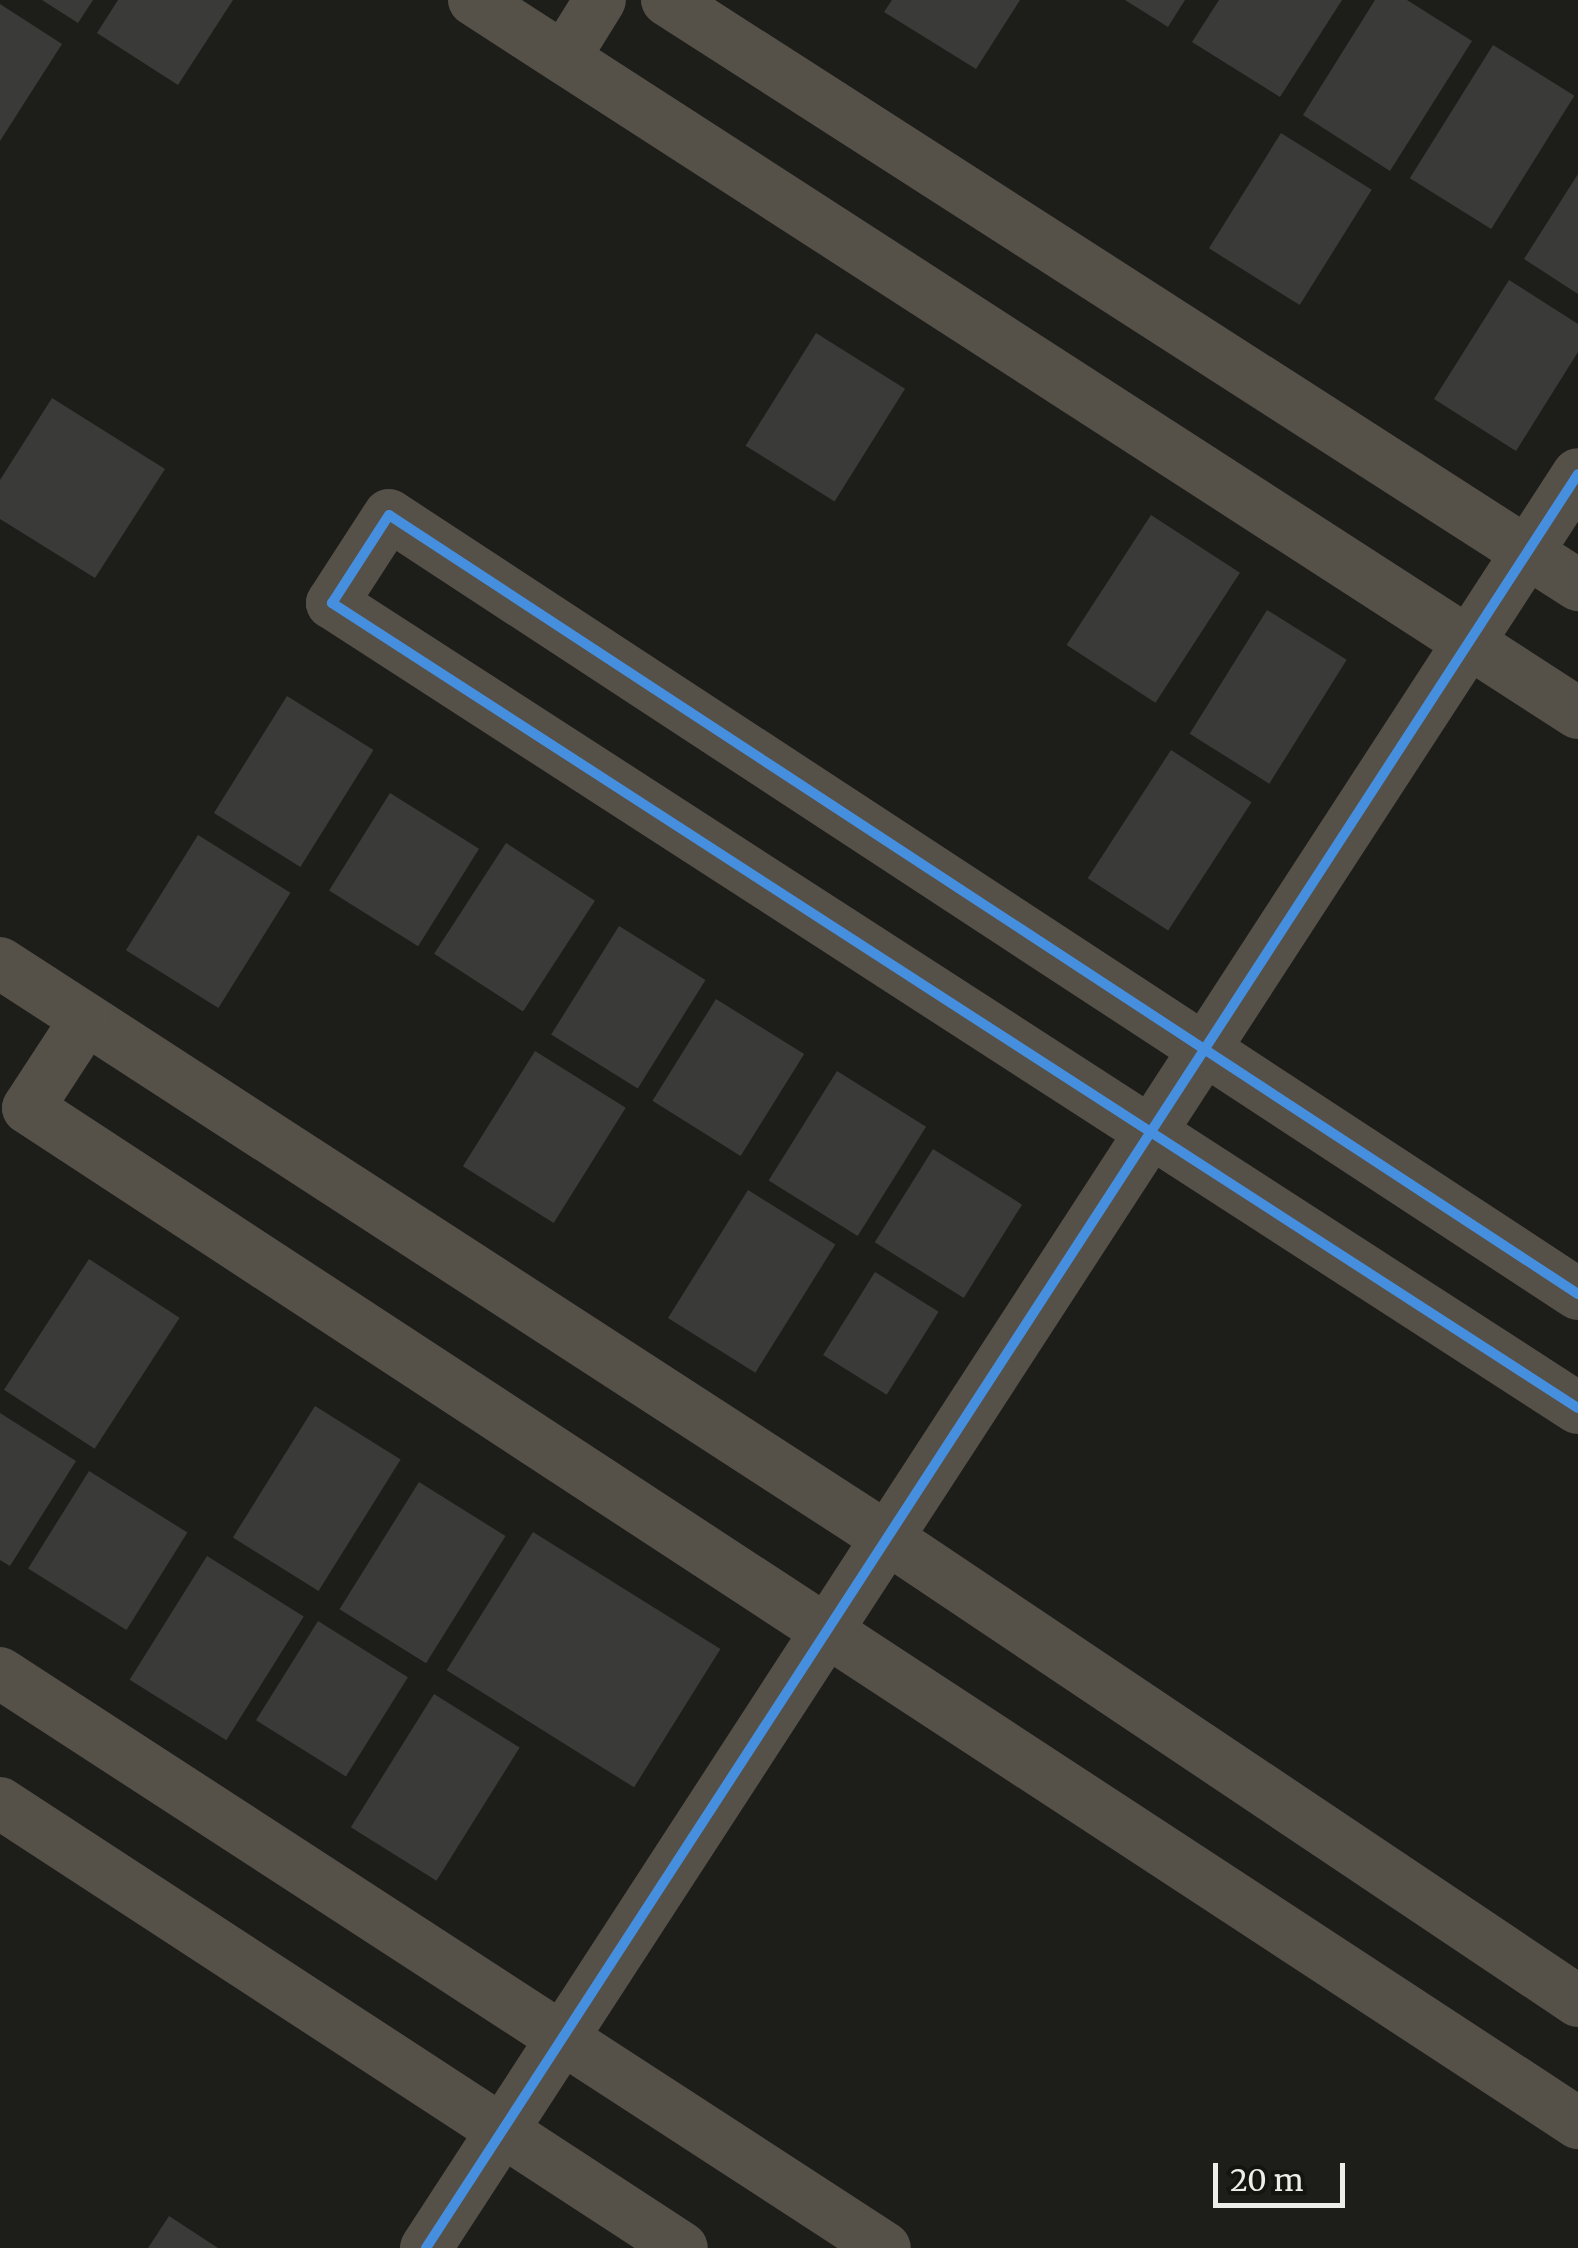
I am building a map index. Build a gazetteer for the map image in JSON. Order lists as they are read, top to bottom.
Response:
{
  "scale_bar": "20 m"
}
